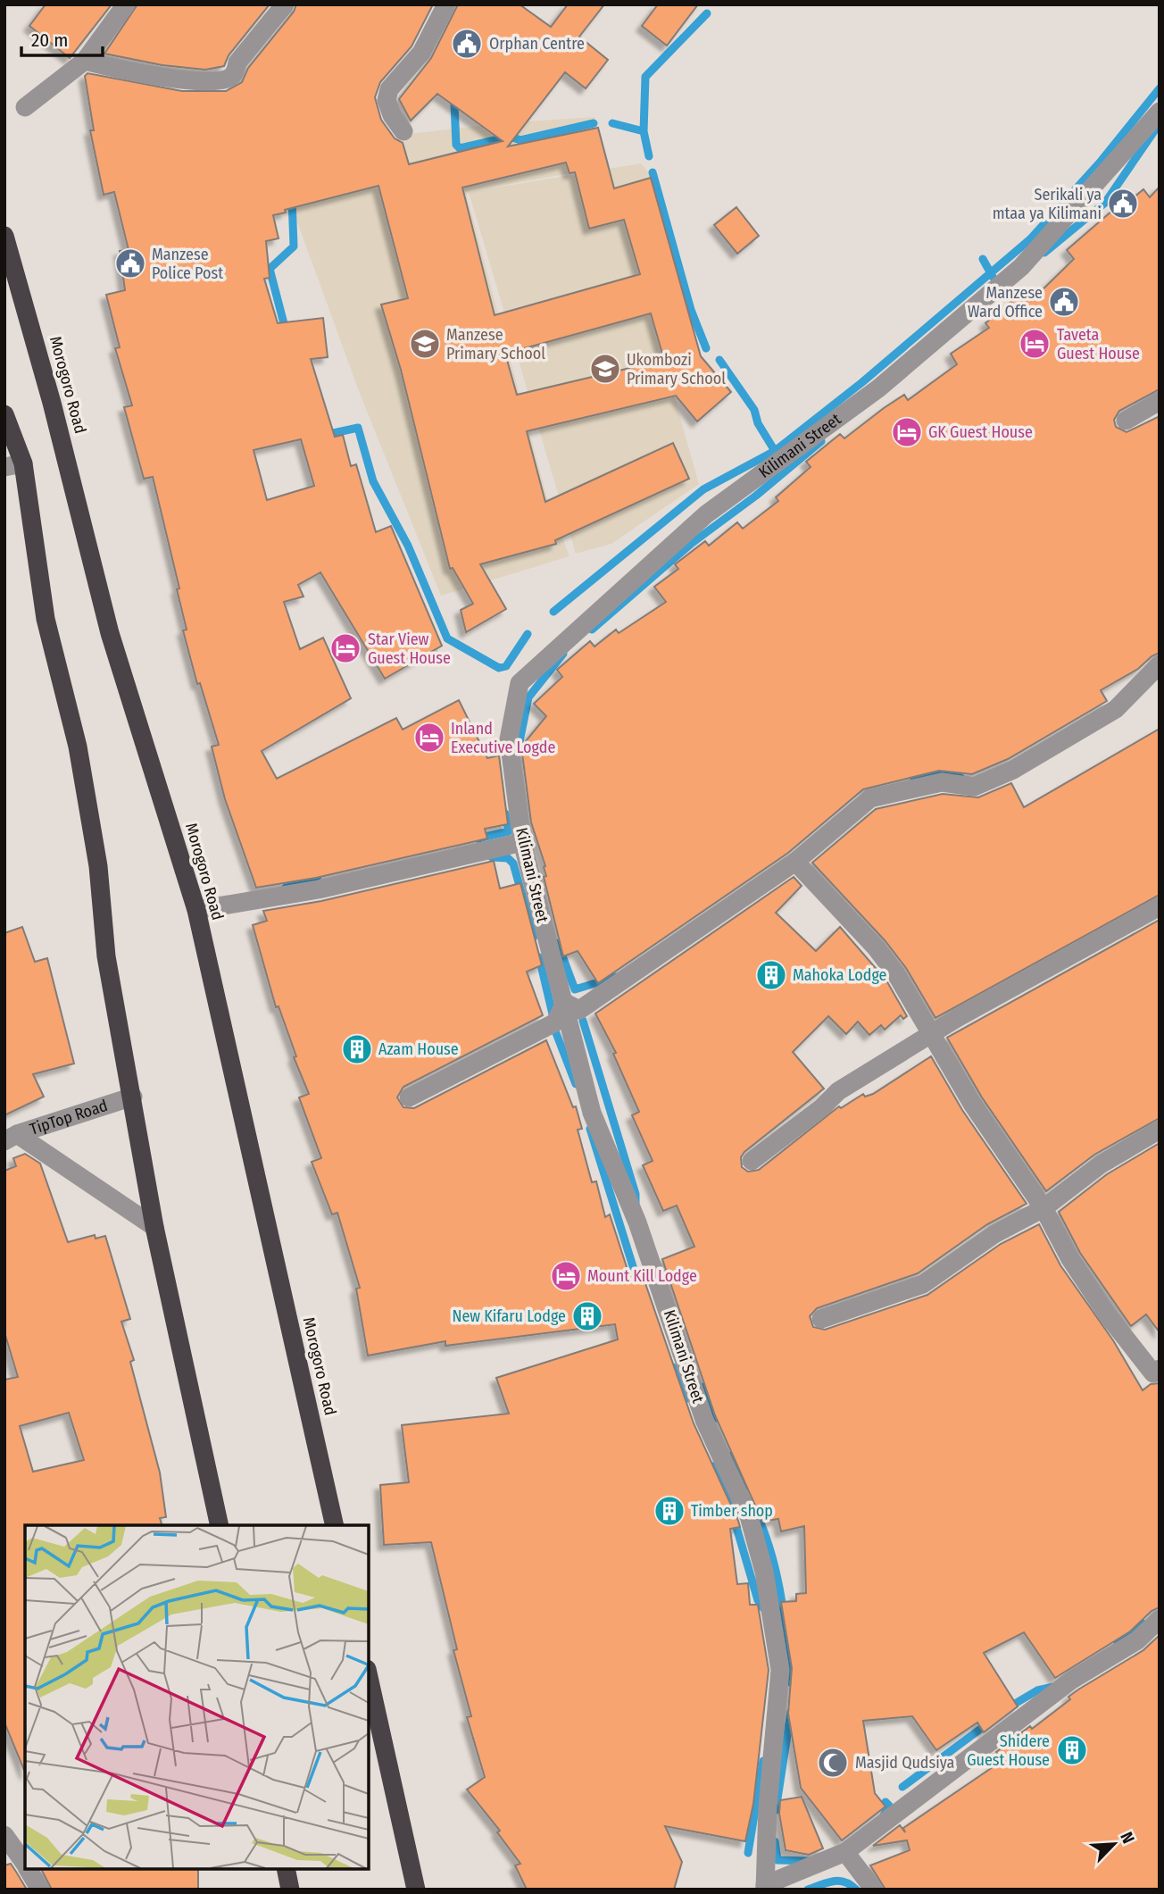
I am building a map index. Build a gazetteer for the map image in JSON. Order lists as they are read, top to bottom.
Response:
{
  "streets": {
    "highway": ["Morogoro Road"],
    "street": ["Kilimani Street", "TipTop Road"]
  },
  "places": {
    "public building": [
      "Orphan Centre",
      "Serikali ya mtaa ya Kilimani",
      "Manzese Police Post",
      "Manzese Ward Office"
    ],
    "school or university": ["Manzese Primary School", "Ukombozi Primary School"],
    "hotel": [
      "Taveta Guest House",
      "GK Guest House",
      "Star View Guest House",
      "Inland Executive Logde",
      "Mount Kill Lodge"
    ],
    "building": [
      "Mahoka Lodge",
      "Azam House",
      "New Kifaru Lodge",
      "Timber shop",
      "Shidere Guest House"
    ],
    "mosque": ["Masjid Qudsiya"]
  },
  "scale_bar": "20 m",
  "north": "top right"
}
